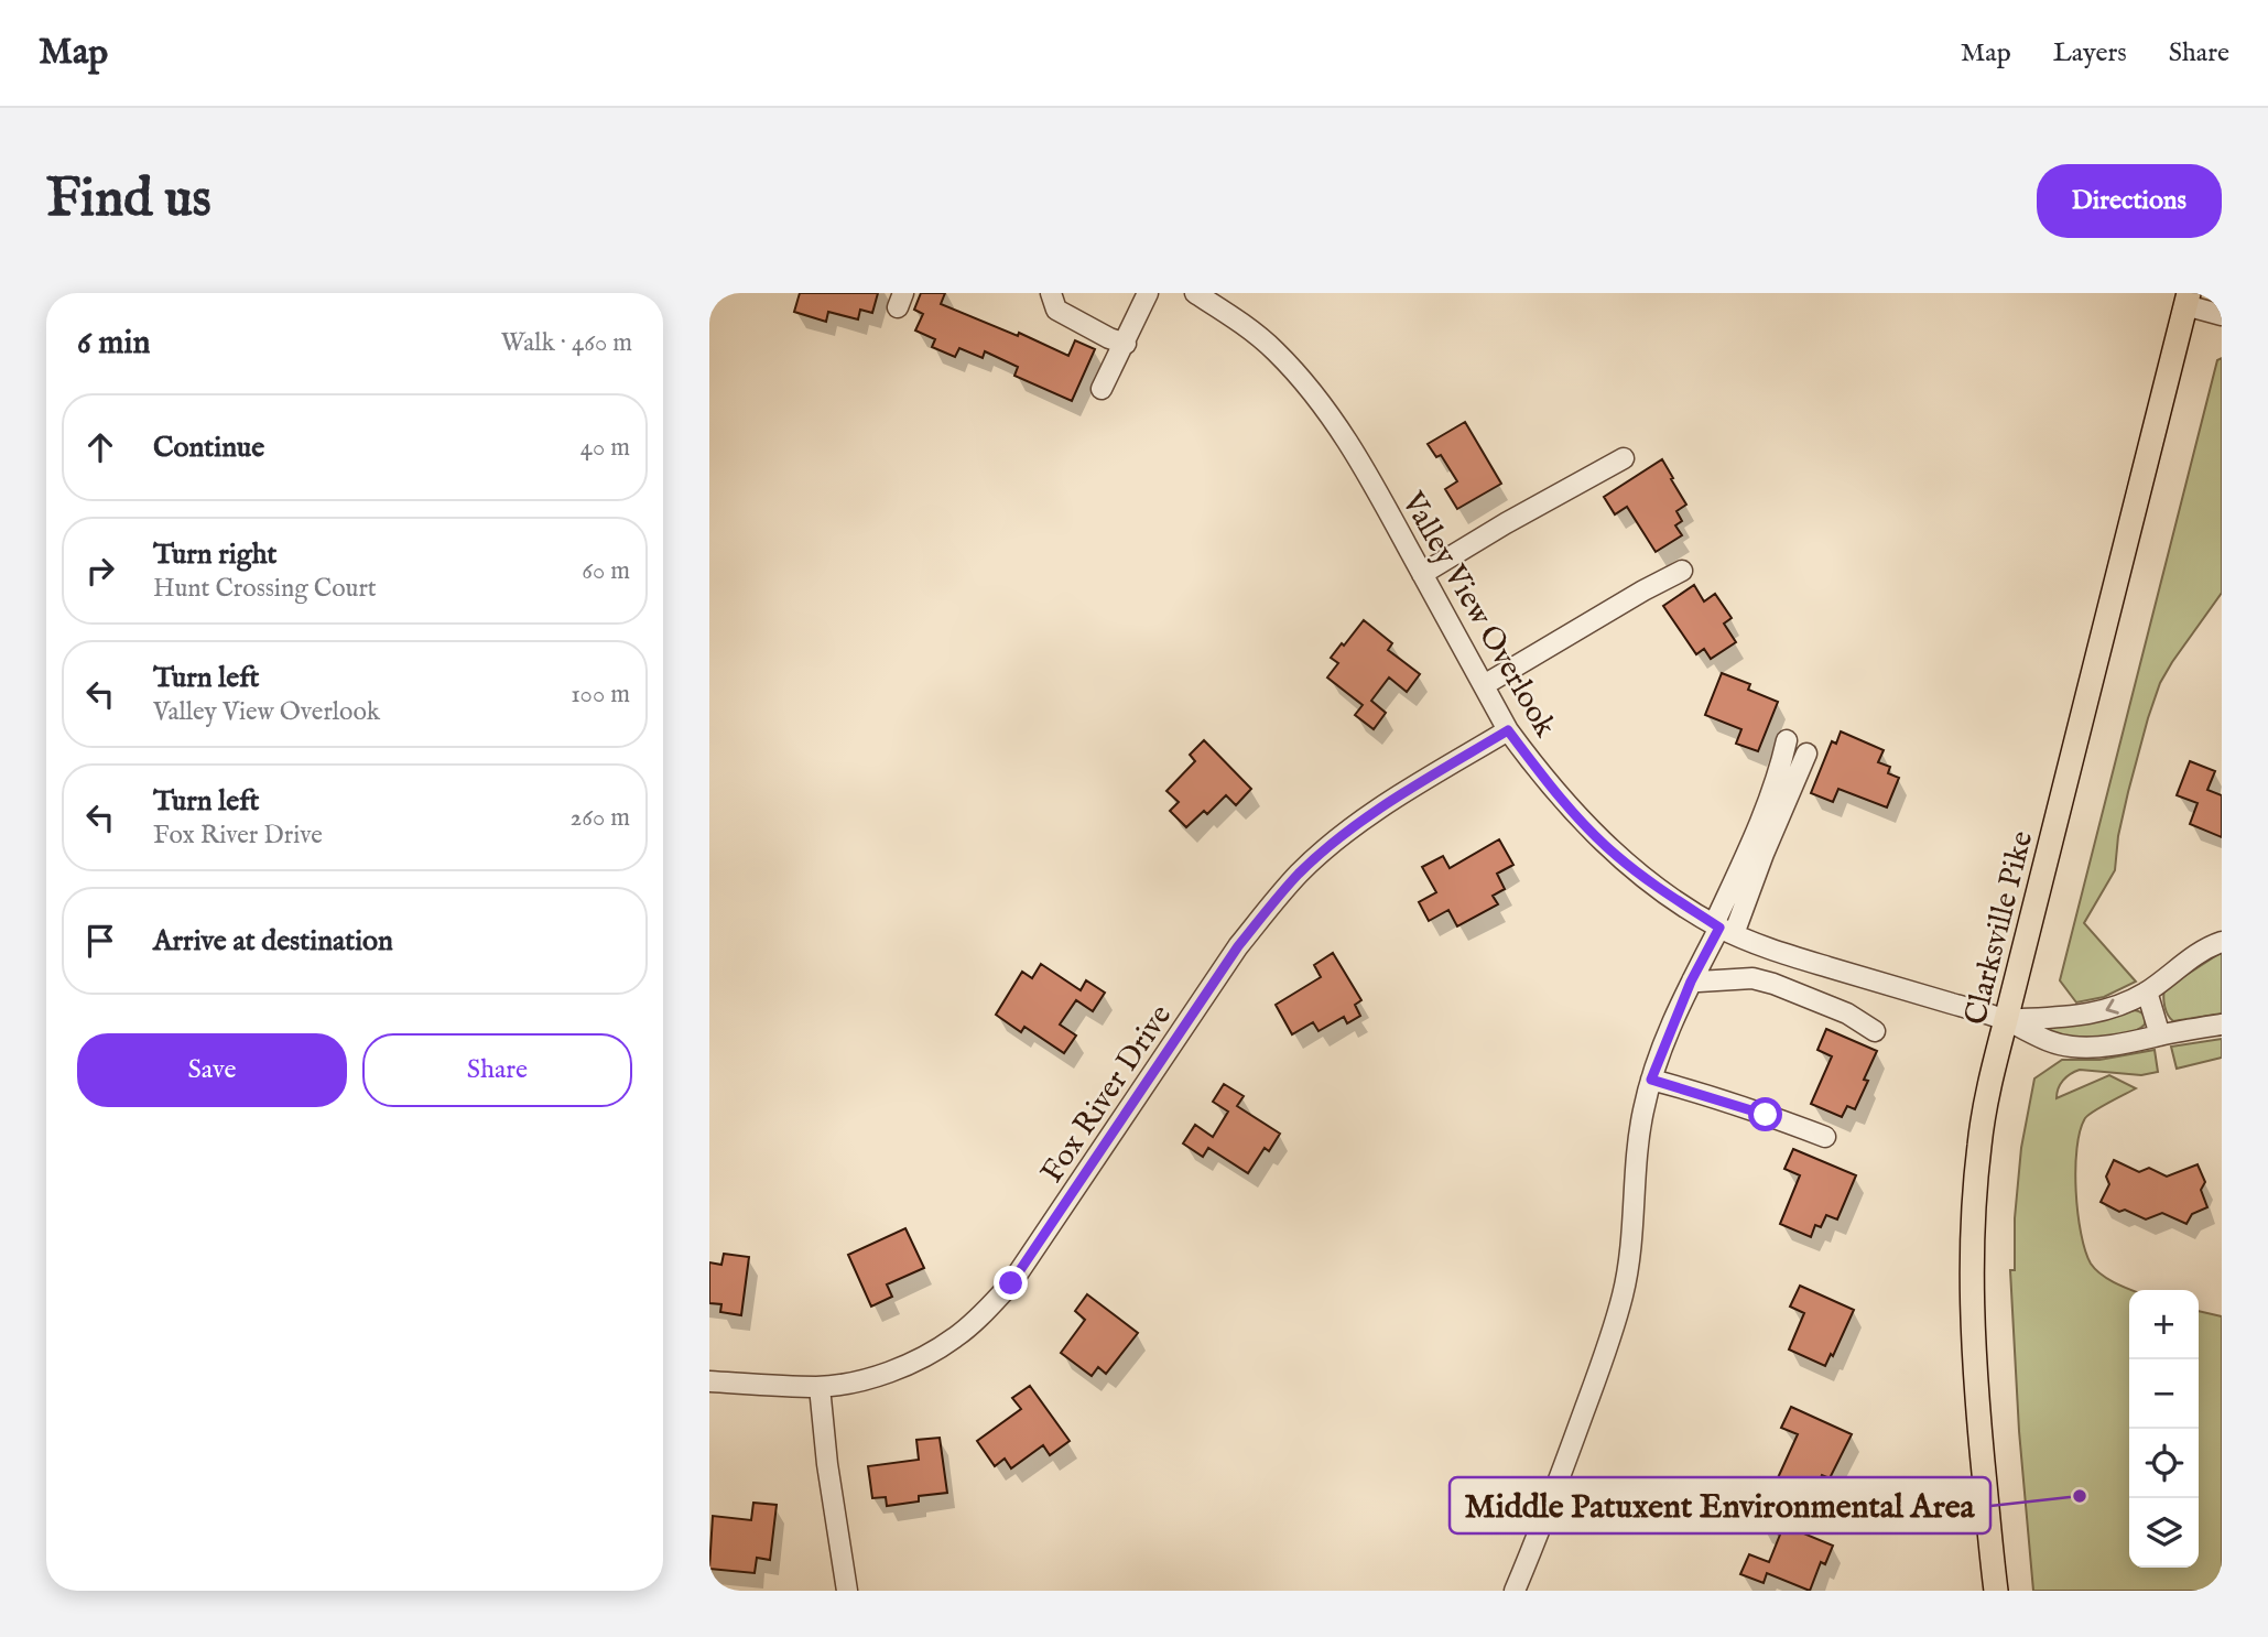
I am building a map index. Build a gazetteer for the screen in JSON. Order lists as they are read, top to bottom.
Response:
{
  "streets": {
    "main road": ["Clarksville Pike"],
    "street": ["Valley View Overlook", "Fox River Drive"]
  },
  "crossings": [
    ["Valley View Overlook", "Clarksville Pike"],
    ["Valley View Overlook", "Fox River Drive"]
  ],
  "places": ["Middle Patuxent Environmental Area"],
  "page": {
    "header": "Map",
    "nav": ["Map", "Layers", "Share"],
    "buttons": [
      "Directions",
      ["Save", "Share"]
    ],
    "title": "Find us",
    "heading": ["6 min", "Walk · 460 m"],
    "list": [
      ["Continue", "40 m"],
      ["Turn right", "Hunt Crossing Court", "60 m"],
      ["Turn left", "Valley View Overlook", "100 m"],
      ["Turn left", "Fox River Drive", "260 m"],
      "Arrive at destination"
    ],
    "map_buttons": ["+", "−"]
  }
}
